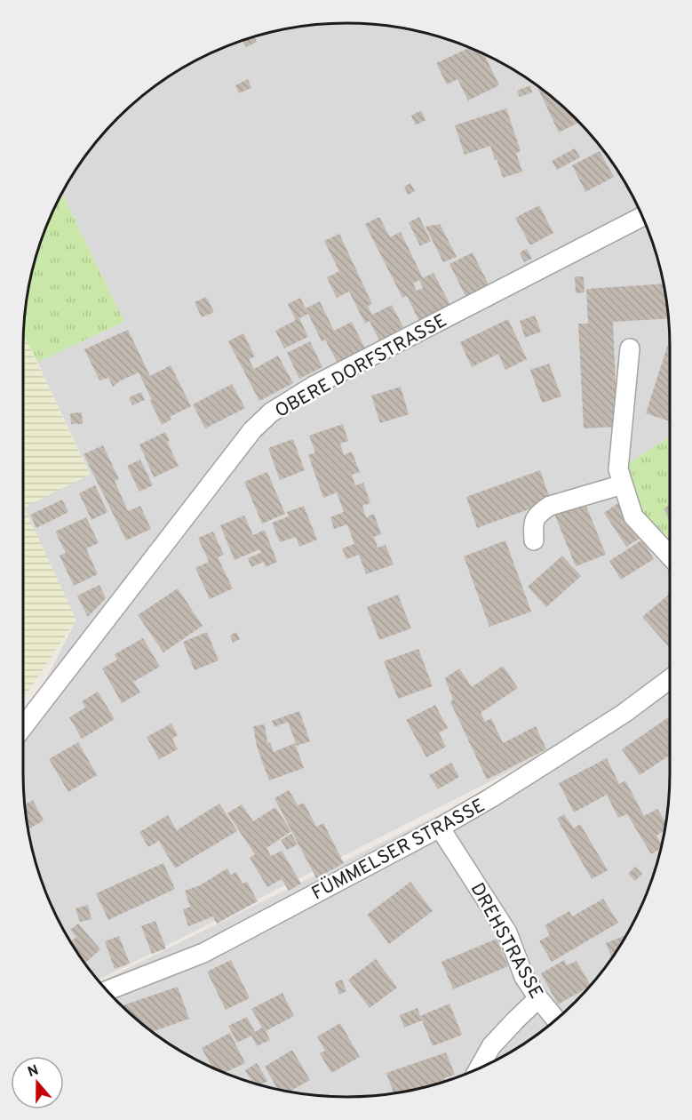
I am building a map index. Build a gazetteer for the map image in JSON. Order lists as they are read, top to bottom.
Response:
{
  "streets": {
    "street": ["OBERE DORFSTRASSE", "FÜMMELSER STRASSE", "DREHSTRASSE"]
  },
  "crossings": [
    ["FÜMMELSER STRASSE", "DREHSTRASSE"]
  ],
  "north": "top"
}
